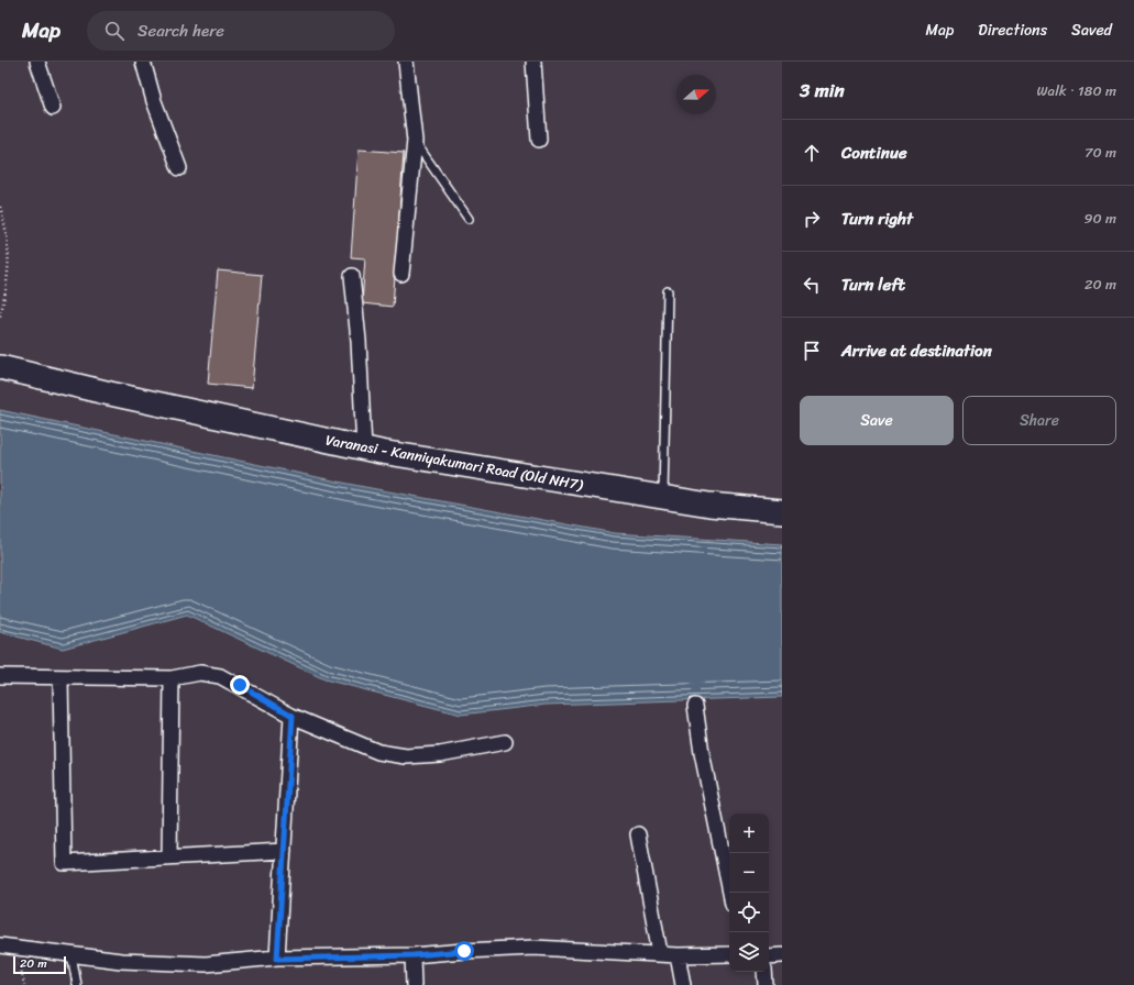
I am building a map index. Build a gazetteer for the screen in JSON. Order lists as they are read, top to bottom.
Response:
{
  "streets": {
    "main road": ["Varanasi - Kanniyakumari Road (Old NH7)"]
  },
  "scale_bar": "20 m",
  "north": "right",
  "page": {
    "header": "Map",
    "search": "Search here",
    "nav": ["Map", "Directions", "Saved"],
    "heading": ["3 min", "Walk · 180 m"],
    "list": [
      ["Continue", "70 m"],
      ["Turn right", "90 m"],
      ["Turn left", "20 m"],
      "Arrive at destination"
    ],
    "buttons": ["Save", "Share"],
    "map_buttons": ["+", "−"],
    "scale": "20 m"
  }
}
